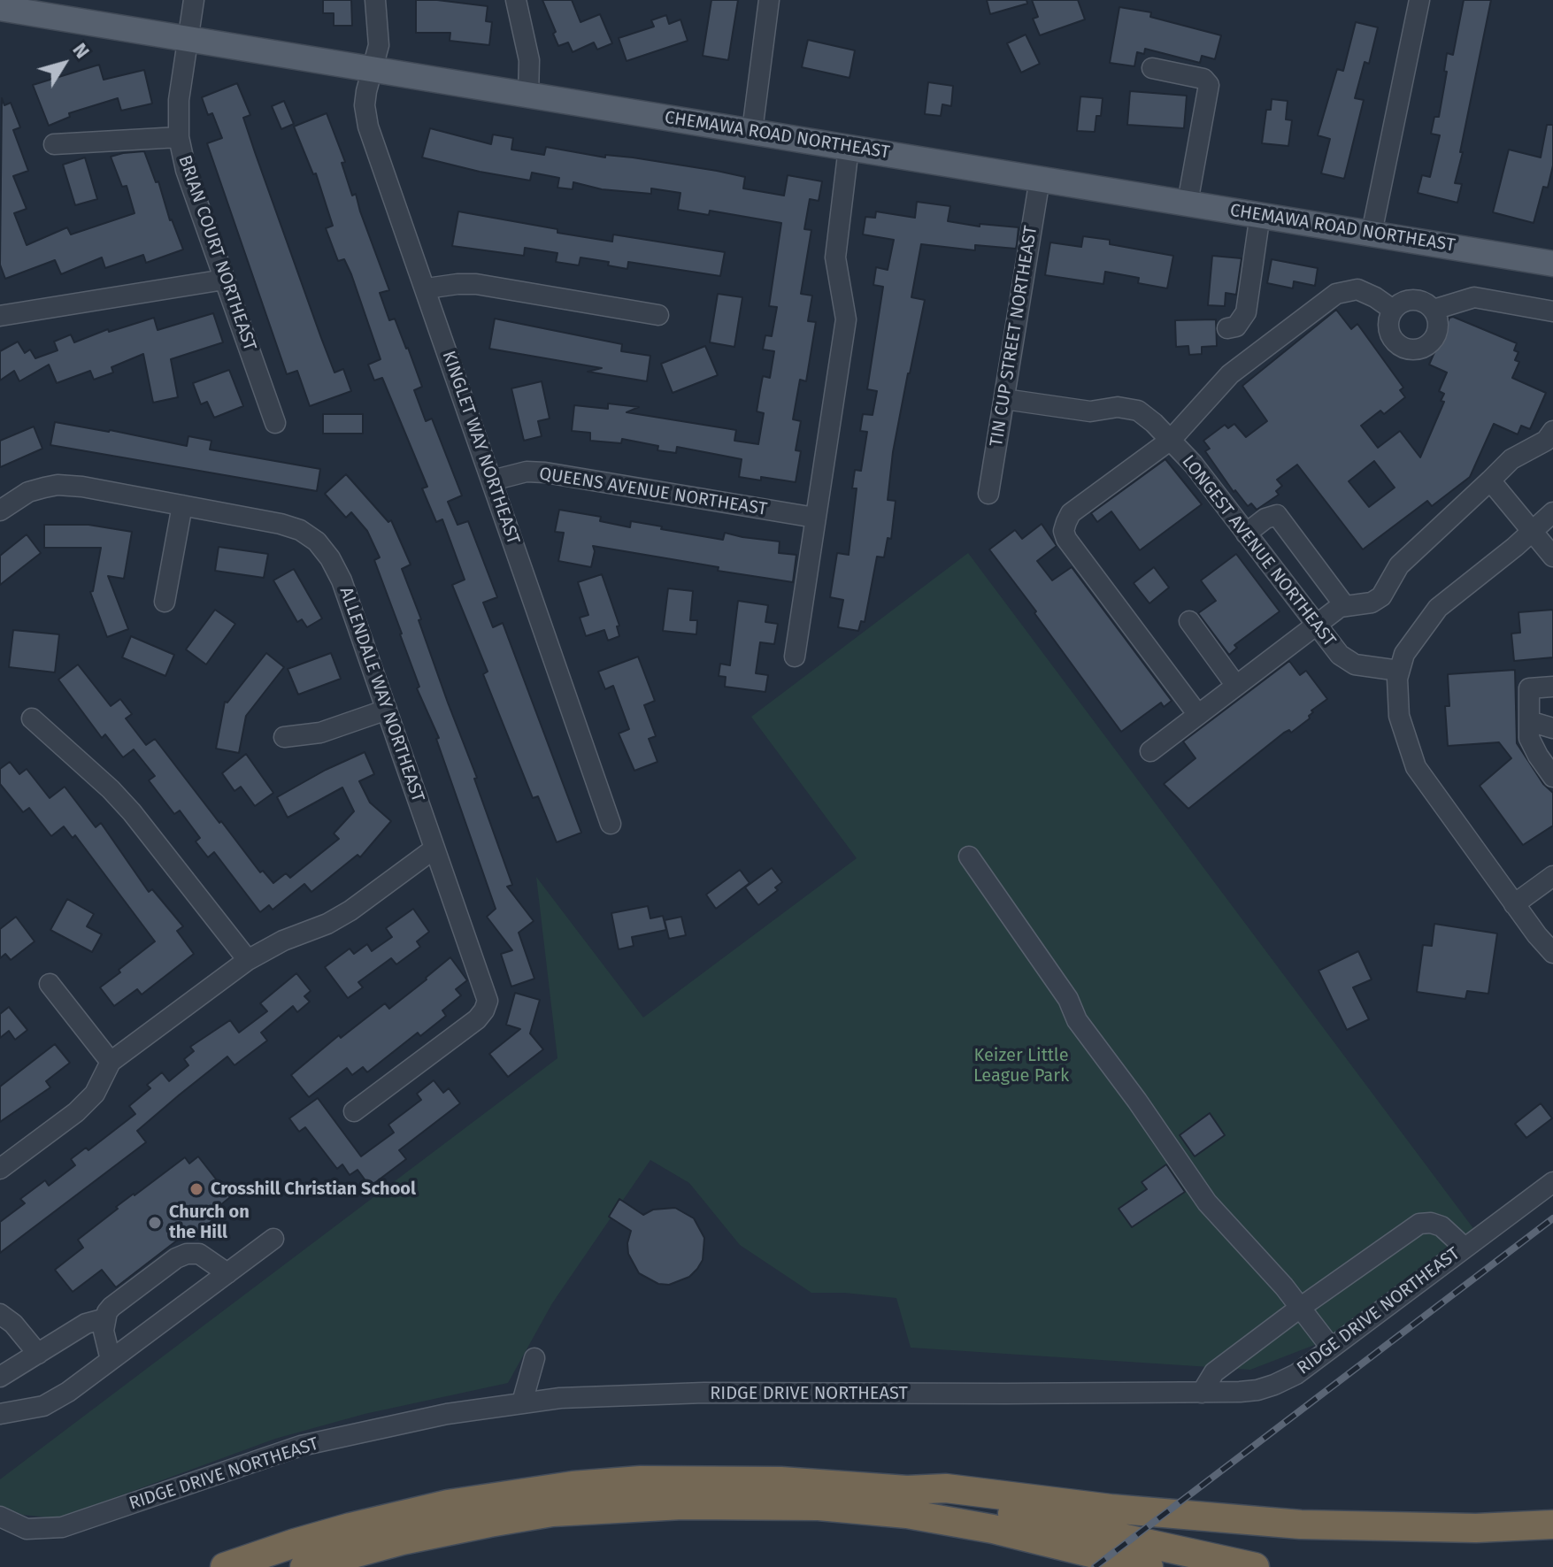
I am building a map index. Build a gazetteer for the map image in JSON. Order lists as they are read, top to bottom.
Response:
{
  "streets": {
    "main road": ["CHEMAWA ROAD NORTHEAST"],
    "street": [
      "BRIAN COURT NORTHEAST",
      "TIN CUP STREET NORTHEAST",
      "KINGLET WAY NORTHEAST",
      "QUEENS AVENUE NORTHEAST",
      "LONGEST AVENUE NORTHEAST",
      "ALLENDALE WAY NORTHEAST",
      "RIDGE DRIVE NORTHEAST"
    ]
  },
  "crossings": [
    ["CHEMAWA ROAD NORTHEAST", "BRIAN COURT NORTHEAST"],
    ["CHEMAWA ROAD NORTHEAST", "TIN CUP STREET NORTHEAST"],
    ["CHEMAWA ROAD NORTHEAST", "KINGLET WAY NORTHEAST"],
    ["TIN CUP STREET NORTHEAST", "LONGEST AVENUE NORTHEAST"],
    ["KINGLET WAY NORTHEAST", "QUEENS AVENUE NORTHEAST"]
  ],
  "parks": ["Keizer Little League Park"],
  "places": ["Crosshill Christian School", "Church on the Hill"],
  "north": "top right"
}
